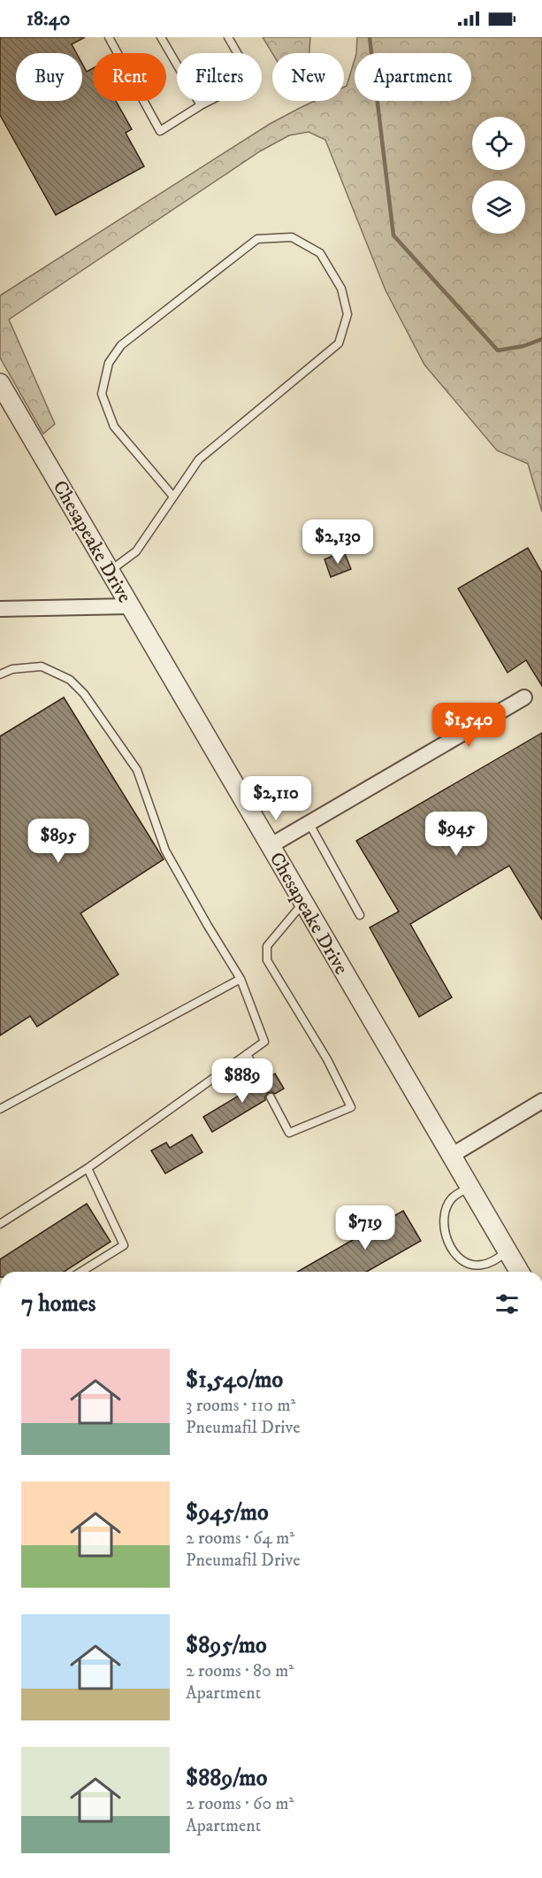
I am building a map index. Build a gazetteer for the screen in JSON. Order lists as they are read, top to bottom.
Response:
{
  "streets": {
    "street": ["Chesapeake Drive"]
  },
  "page": {
    "status": "18:40",
    "chip": [
      "Buy",
      "Rent",
      "Filters",
      "New",
      "Apartment"
    ],
    "price": [
      "$2,130",
      "$1,540",
      "$2,110",
      "$945",
      "$895",
      "$889",
      "$719"
    ],
    "heading": "7 homes",
    "list": [
      {
        "name": "$1,540/mo",
        "note": "3 rooms · 110 m² · Pneumafil Drive"
      },
      {
        "name": "$945/mo",
        "note": "2 rooms · 64 m² · Pneumafil Drive"
      },
      {
        "name": "$895/mo",
        "note": "2 rooms · 80 m² · Apartment"
      },
      {
        "name": "$889/mo",
        "note": "2 rooms · 60 m² · Apartment"
      }
    ]
  }
}
